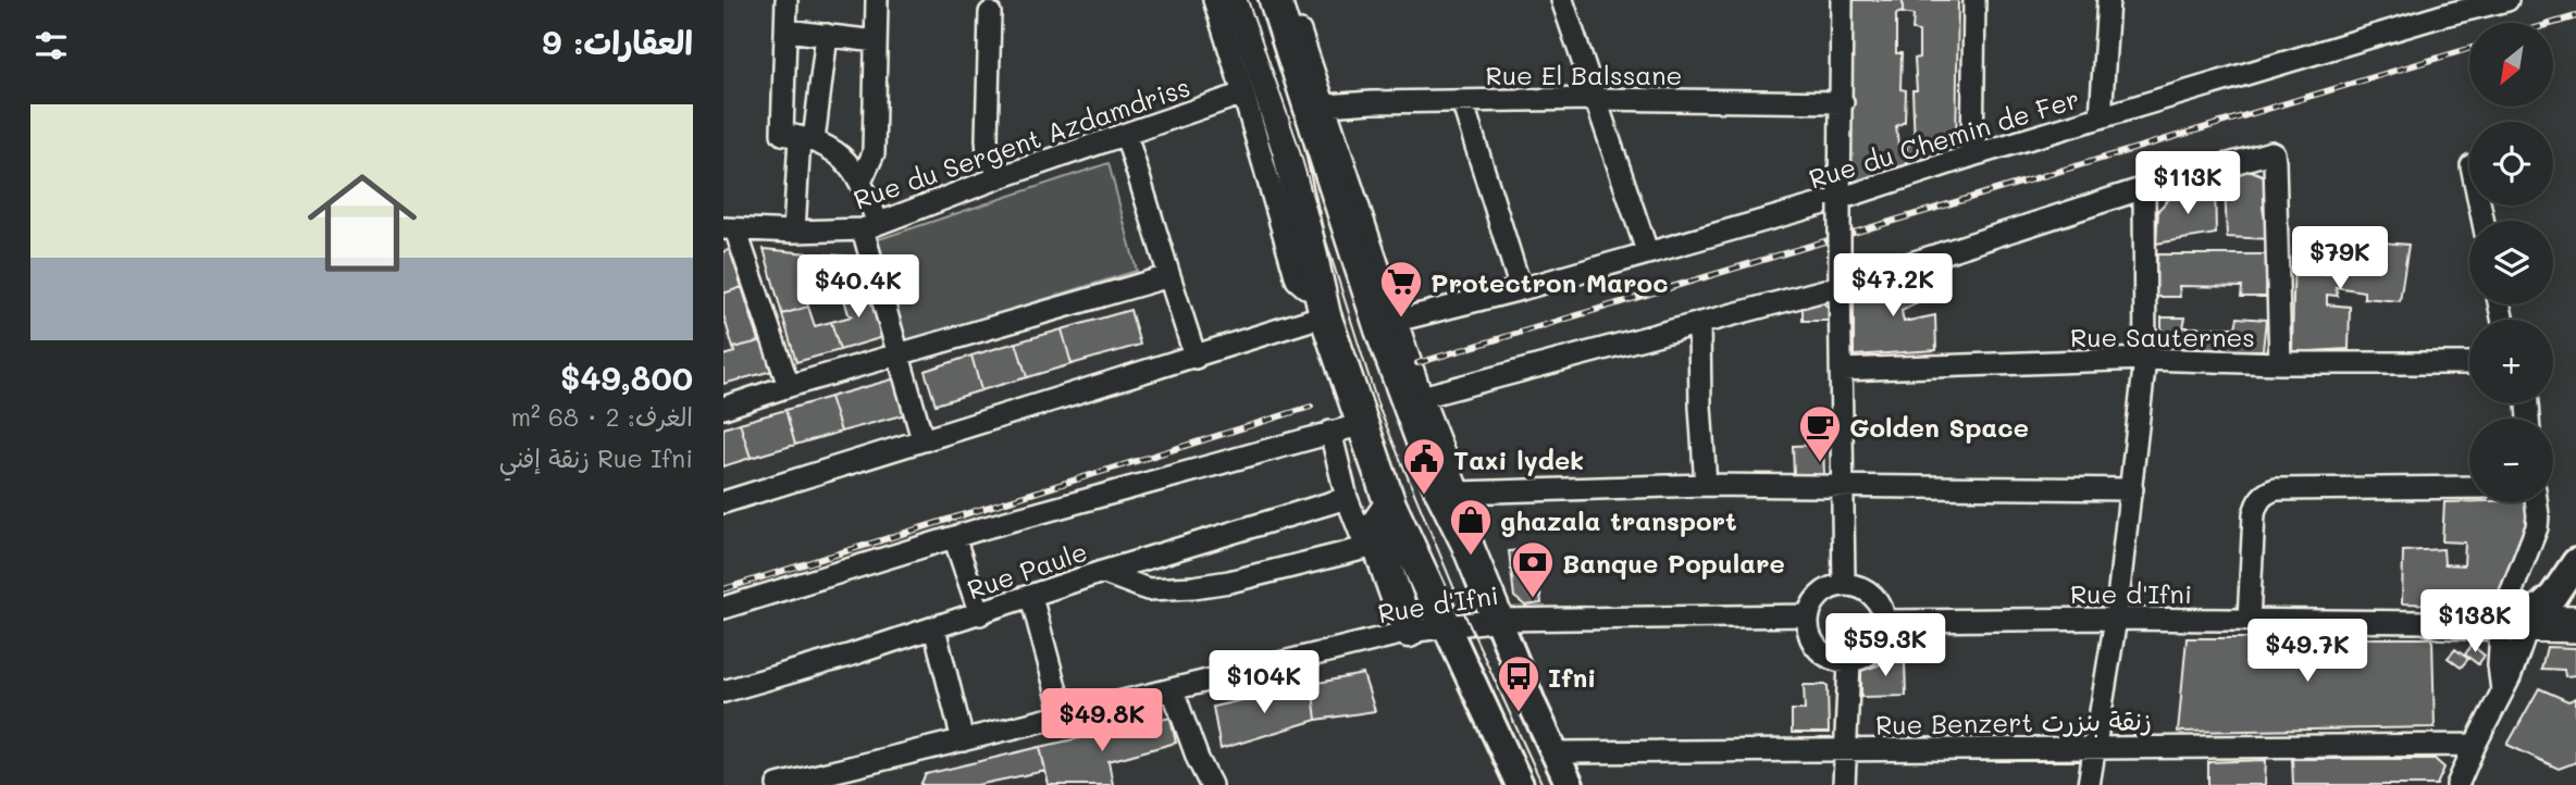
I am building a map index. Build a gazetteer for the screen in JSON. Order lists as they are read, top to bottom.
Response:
{
  "streets": {
    "street": [
      "Rue El Balssane",
      "Rue du Chemin de Fer",
      "Rue du Sergent Azdamdriss",
      "Rue Sauternes",
      "Rue Paule",
      "Rue d'Ifni",
      "Rue Benzert زنقة بنزرت"
    ]
  },
  "places": {
    "supermarket": ["Protectron Maroc"],
    "cafe": ["Golden Space"],
    "public building": ["Taxi lydek"],
    "shop": ["ghazala transport"],
    "bank": ["Banque Populare"],
    "bus stop": ["Ifni"]
  },
  "north": "bottom left",
  "page": {
    "heading": "العقارات: 9",
    "map_buttons": ["+", "−"],
    "list": [
      {
        "name": "$49,800",
        "note": "الغرف: 2 · 68 m² · Rue Ifni زنقة إفني"
      }
    ],
    "price": [
      "$113K",
      "$79K",
      "$47.2K",
      "$40.4K",
      "$138K",
      "$59.3K",
      "$49.7K",
      "$104K",
      "$49.8K"
    ]
  }
}
